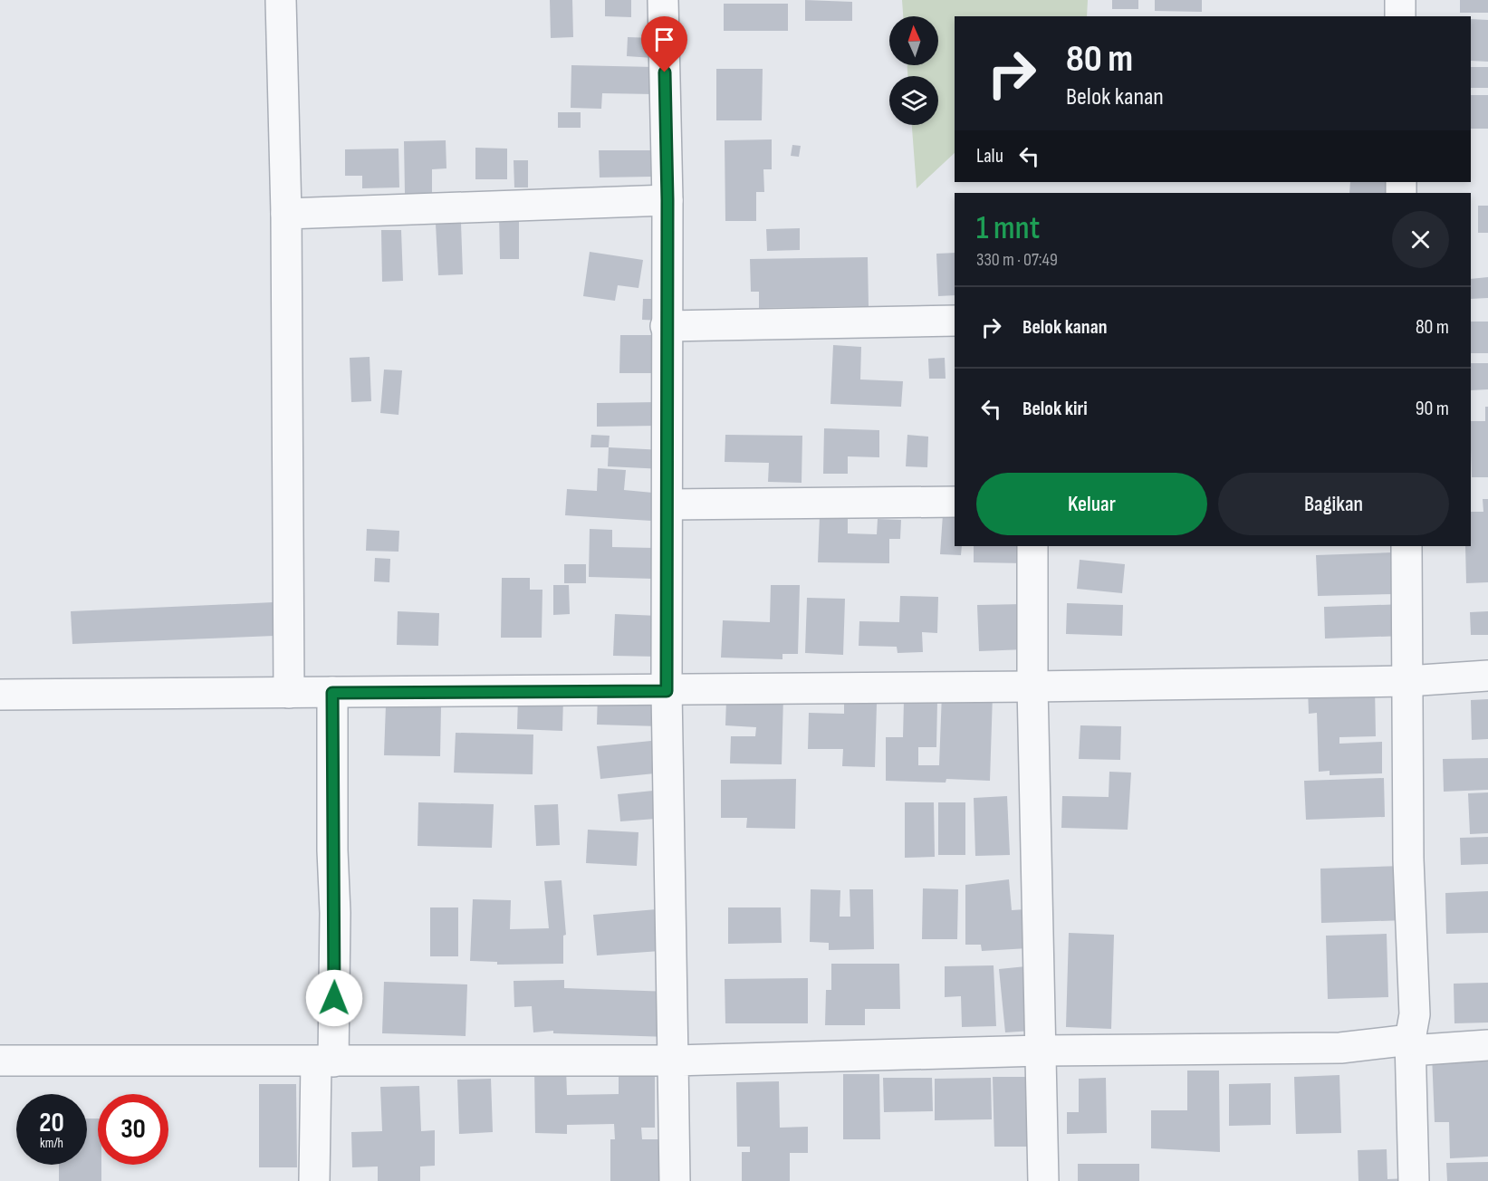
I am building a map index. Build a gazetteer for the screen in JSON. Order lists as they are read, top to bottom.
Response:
{
  "north": "top",
  "page": {
    "turn": ["80 m", "Belok kanan"],
    "then": "Lalu",
    "heading": ["1 mnt", "330 m · 07:49"],
    "list": [
      {
        "name": "Belok kanan",
        "value": "80 m"
      },
      {
        "name": "Belok kiri",
        "value": "90 m"
      }
    ],
    "buttons": ["Keluar", "Bagikan"],
    "speed": "20 km/h",
    "limit": "30"
  }
}
